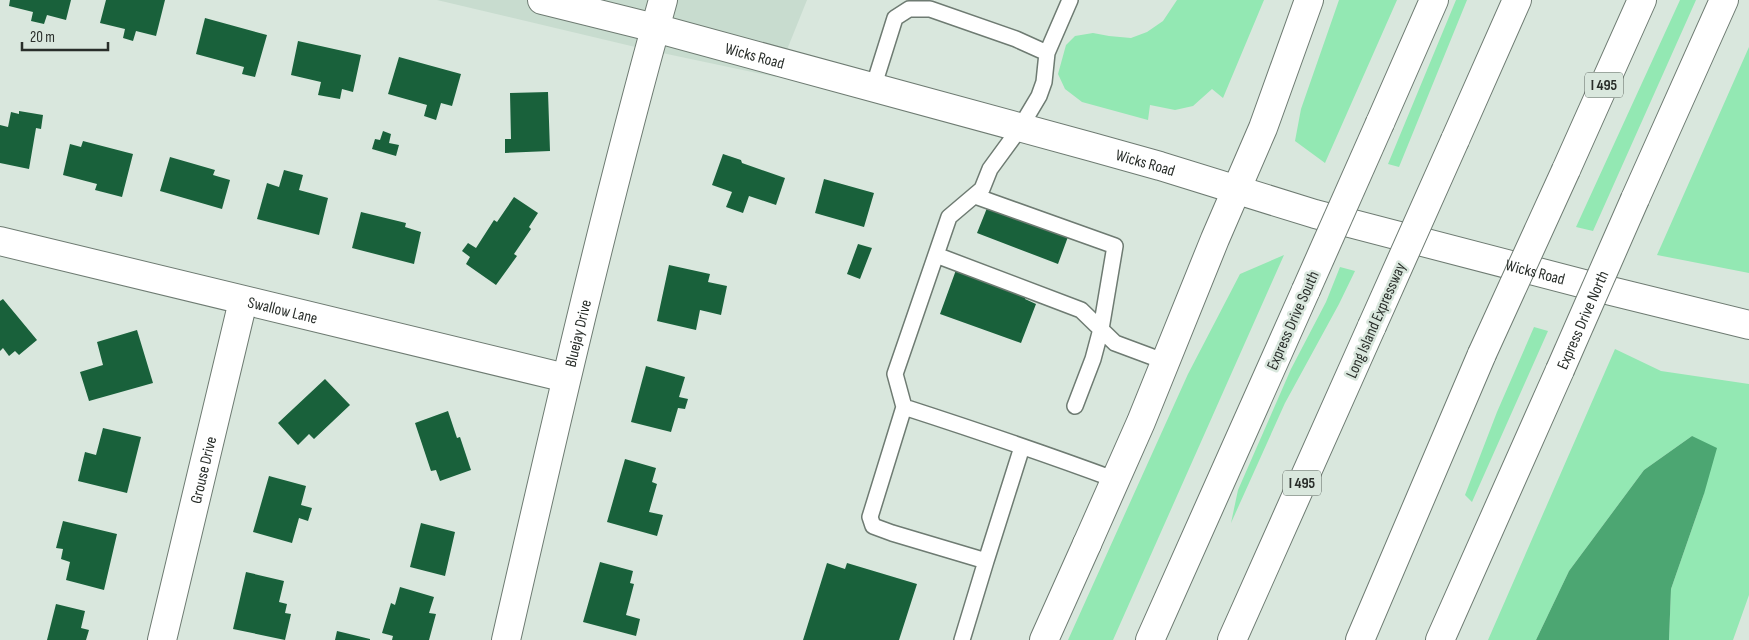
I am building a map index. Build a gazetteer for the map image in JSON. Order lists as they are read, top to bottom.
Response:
{
  "streets": {
    "main road": [
      "Wicks Road",
      "I 495",
      "Swallow Lane",
      "Express Drive South",
      "Long Island Expressway",
      "Express Drive North",
      "Bluejay Drive",
      "Grouse Drive"
    ]
  },
  "crossings": [
    ["Wicks Road", "Bluejay Drive"],
    ["Swallow Lane", "Bluejay Drive"],
    ["Swallow Lane", "Grouse Drive"]
  ],
  "scale_bar": "20 m"
}
